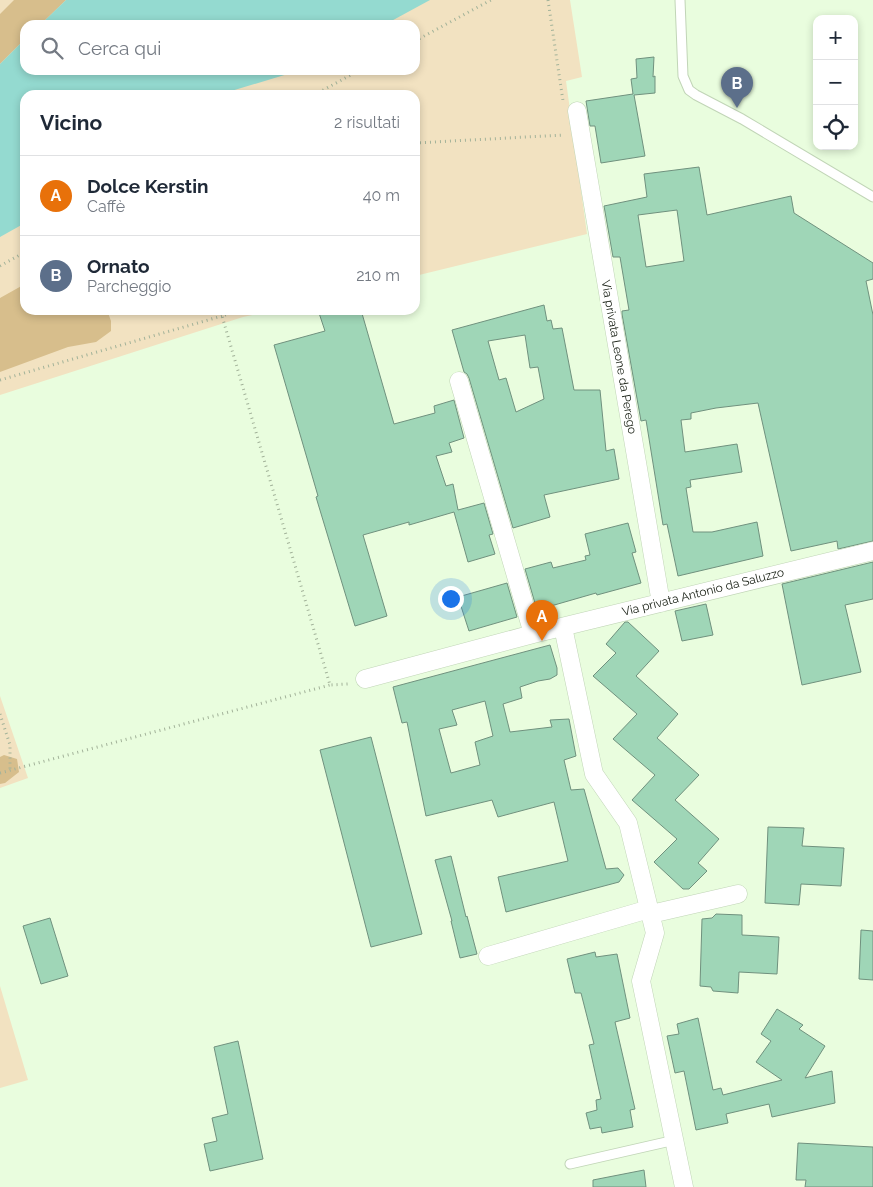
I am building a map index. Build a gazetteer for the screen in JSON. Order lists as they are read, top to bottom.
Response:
{
  "streets": {
    "street": ["Via privata Leone da Perego", "Via privata Antonio da Saluzzo"]
  },
  "crossings": [
    ["Via privata Leone da Perego", "Via privata Antonio da Saluzzo"]
  ],
  "page": {
    "map_buttons": ["+", "−"],
    "search": "Cerca qui",
    "pins": ["B", "A"],
    "heading": ["Vicino", "2 risultati"],
    "list": [
      {
        "mark": "A",
        "name": "Dolce Kerstin",
        "note": "Caffè",
        "value": "40 m"
      },
      {
        "mark": "B",
        "name": "Ornato",
        "note": "Parcheggio",
        "value": "210 m"
      }
    ]
  }
}
